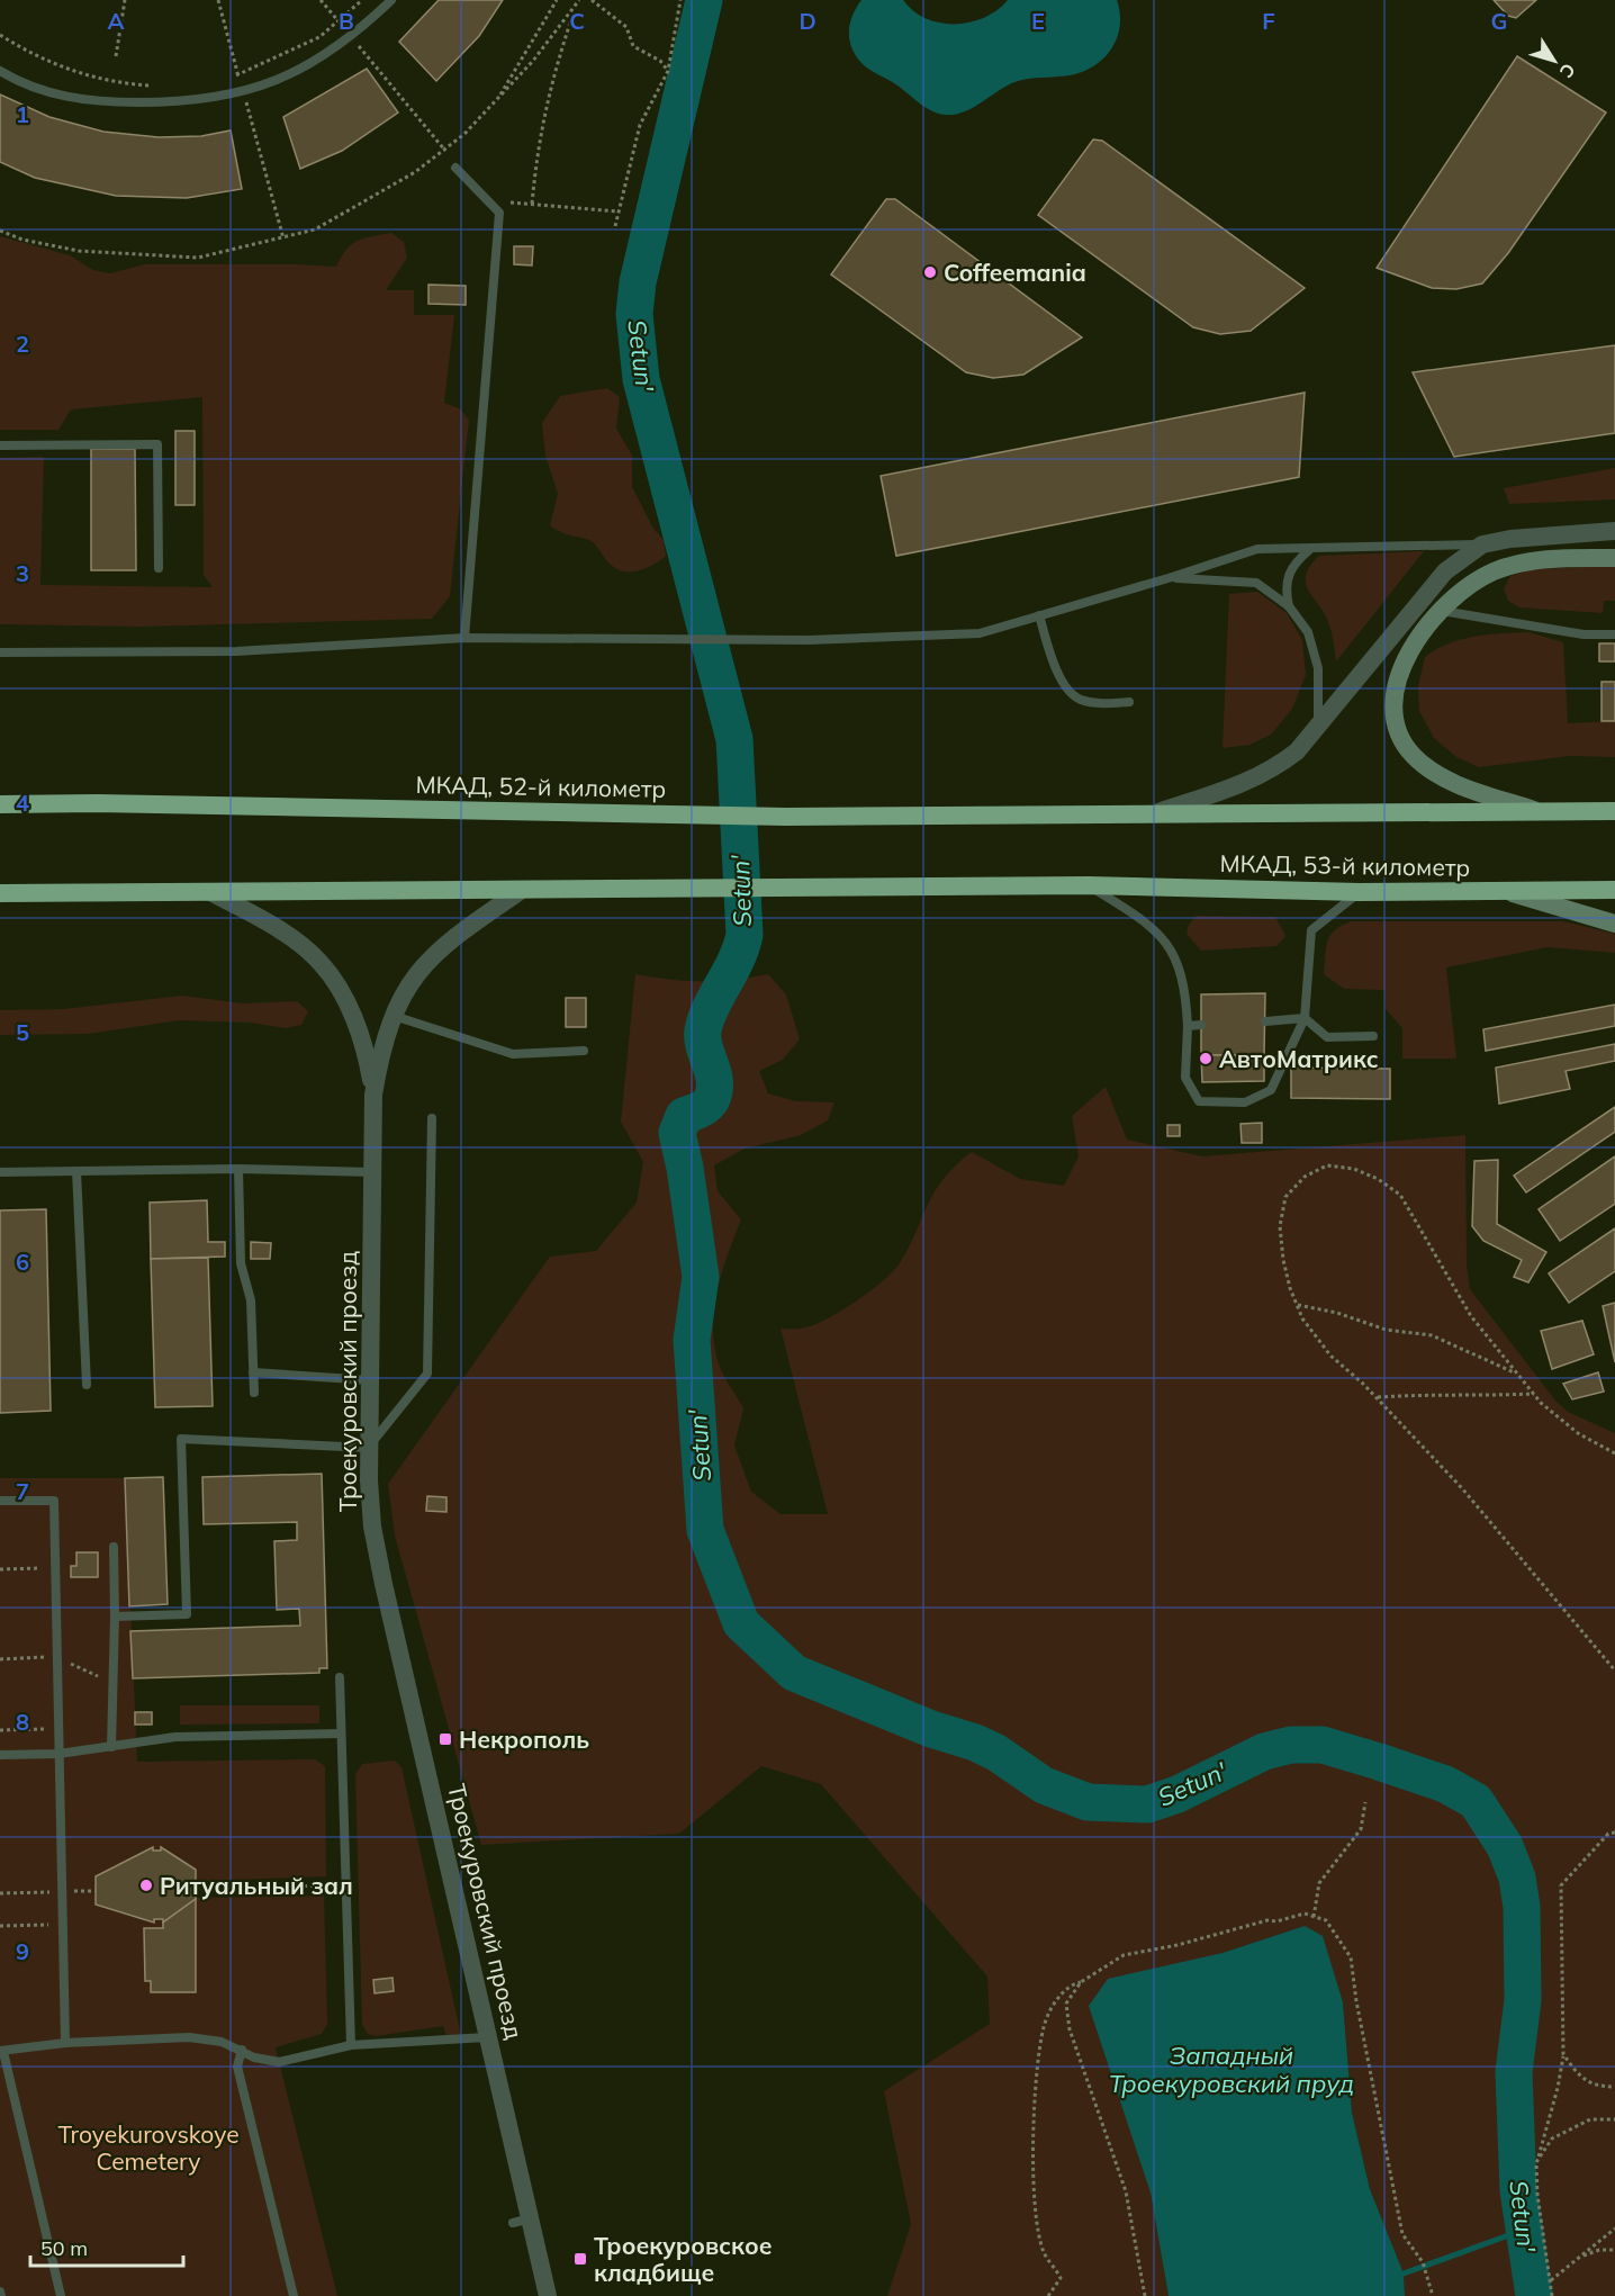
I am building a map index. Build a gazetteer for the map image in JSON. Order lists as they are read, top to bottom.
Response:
{
  "streets": {
    "highway": ["МКАД, 52-й километр", "МКАД, 53-й километр"],
    "street": ["Троекуровский проезд"]
  },
  "crossings": [
    ["МКАД, 52-й километр", "МКАД, 53-й километр"]
  ],
  "water": ["Setun'", "Западный Троекуровский пруд"],
  "parks": ["Troyekurovskoye Cemetery"],
  "places": {
    "other": ["Coffeemania", "АвтоМатрикс", "Ритуальный зал"],
    "transit": ["Некрополь", "Троекуровское кладбище"]
  },
  "scale_bar": "50 m",
  "north": "bottom right",
  "grid": {
    "columns": [
      "A",
      "B",
      "C",
      "D",
      "E",
      "F",
      "G"
    ],
    "rows": [
      "1",
      "2",
      "3",
      "4",
      "5",
      "6",
      "7",
      "8",
      "9"
    ]
  }
}
